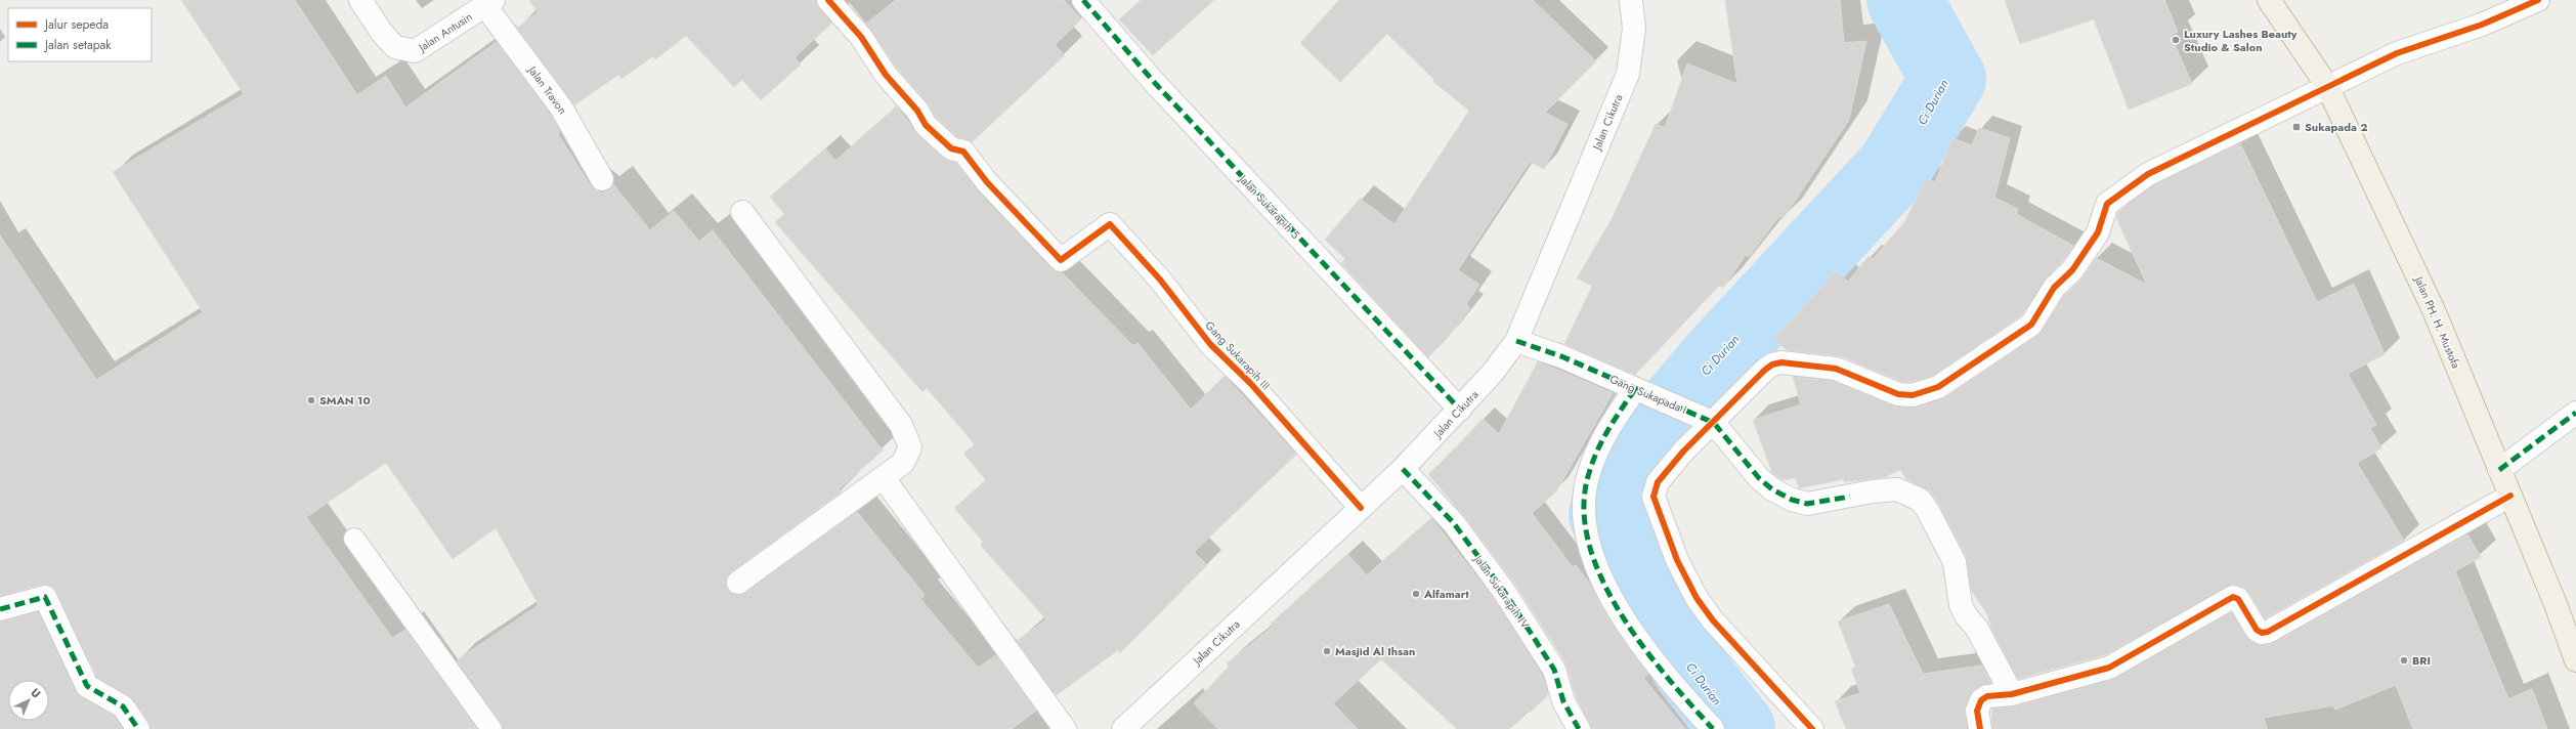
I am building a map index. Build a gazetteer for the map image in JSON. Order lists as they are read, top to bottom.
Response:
{
  "streets": {
    "highway": ["Jalan PH. H. Mustofa"],
    "street": [
      "Jalan Antusin",
      "Jalan Travon",
      "Jalan Cikutra",
      "Jalan Sukarapih 5",
      "Gang Sukarapih III",
      "Gang Sukapada I",
      "Jalan Sukarapih IV"
    ]
  },
  "crossings": [
    ["Jalan Antusin", "Jalan Travon"],
    ["Jalan Cikutra", "Jalan Sukarapih 5"],
    ["Jalan Cikutra", "Gang Sukarapih III"],
    ["Jalan Cikutra", "Gang Sukapada I"],
    ["Jalan Cikutra", "Jalan Sukarapih IV"]
  ],
  "water": ["Ci Durian"],
  "places": {
    "other": [
      "Luxury Lashes Beauty Studio & Salon",
      "SMAN 10",
      "Alfamart",
      "Masjid Al Ihsan",
      "BRI"
    ],
    "transit": ["Sukapada 2"]
  },
  "legend": ["Jalur sepeda", "Jalan setapak"],
  "north": "top right"
}
